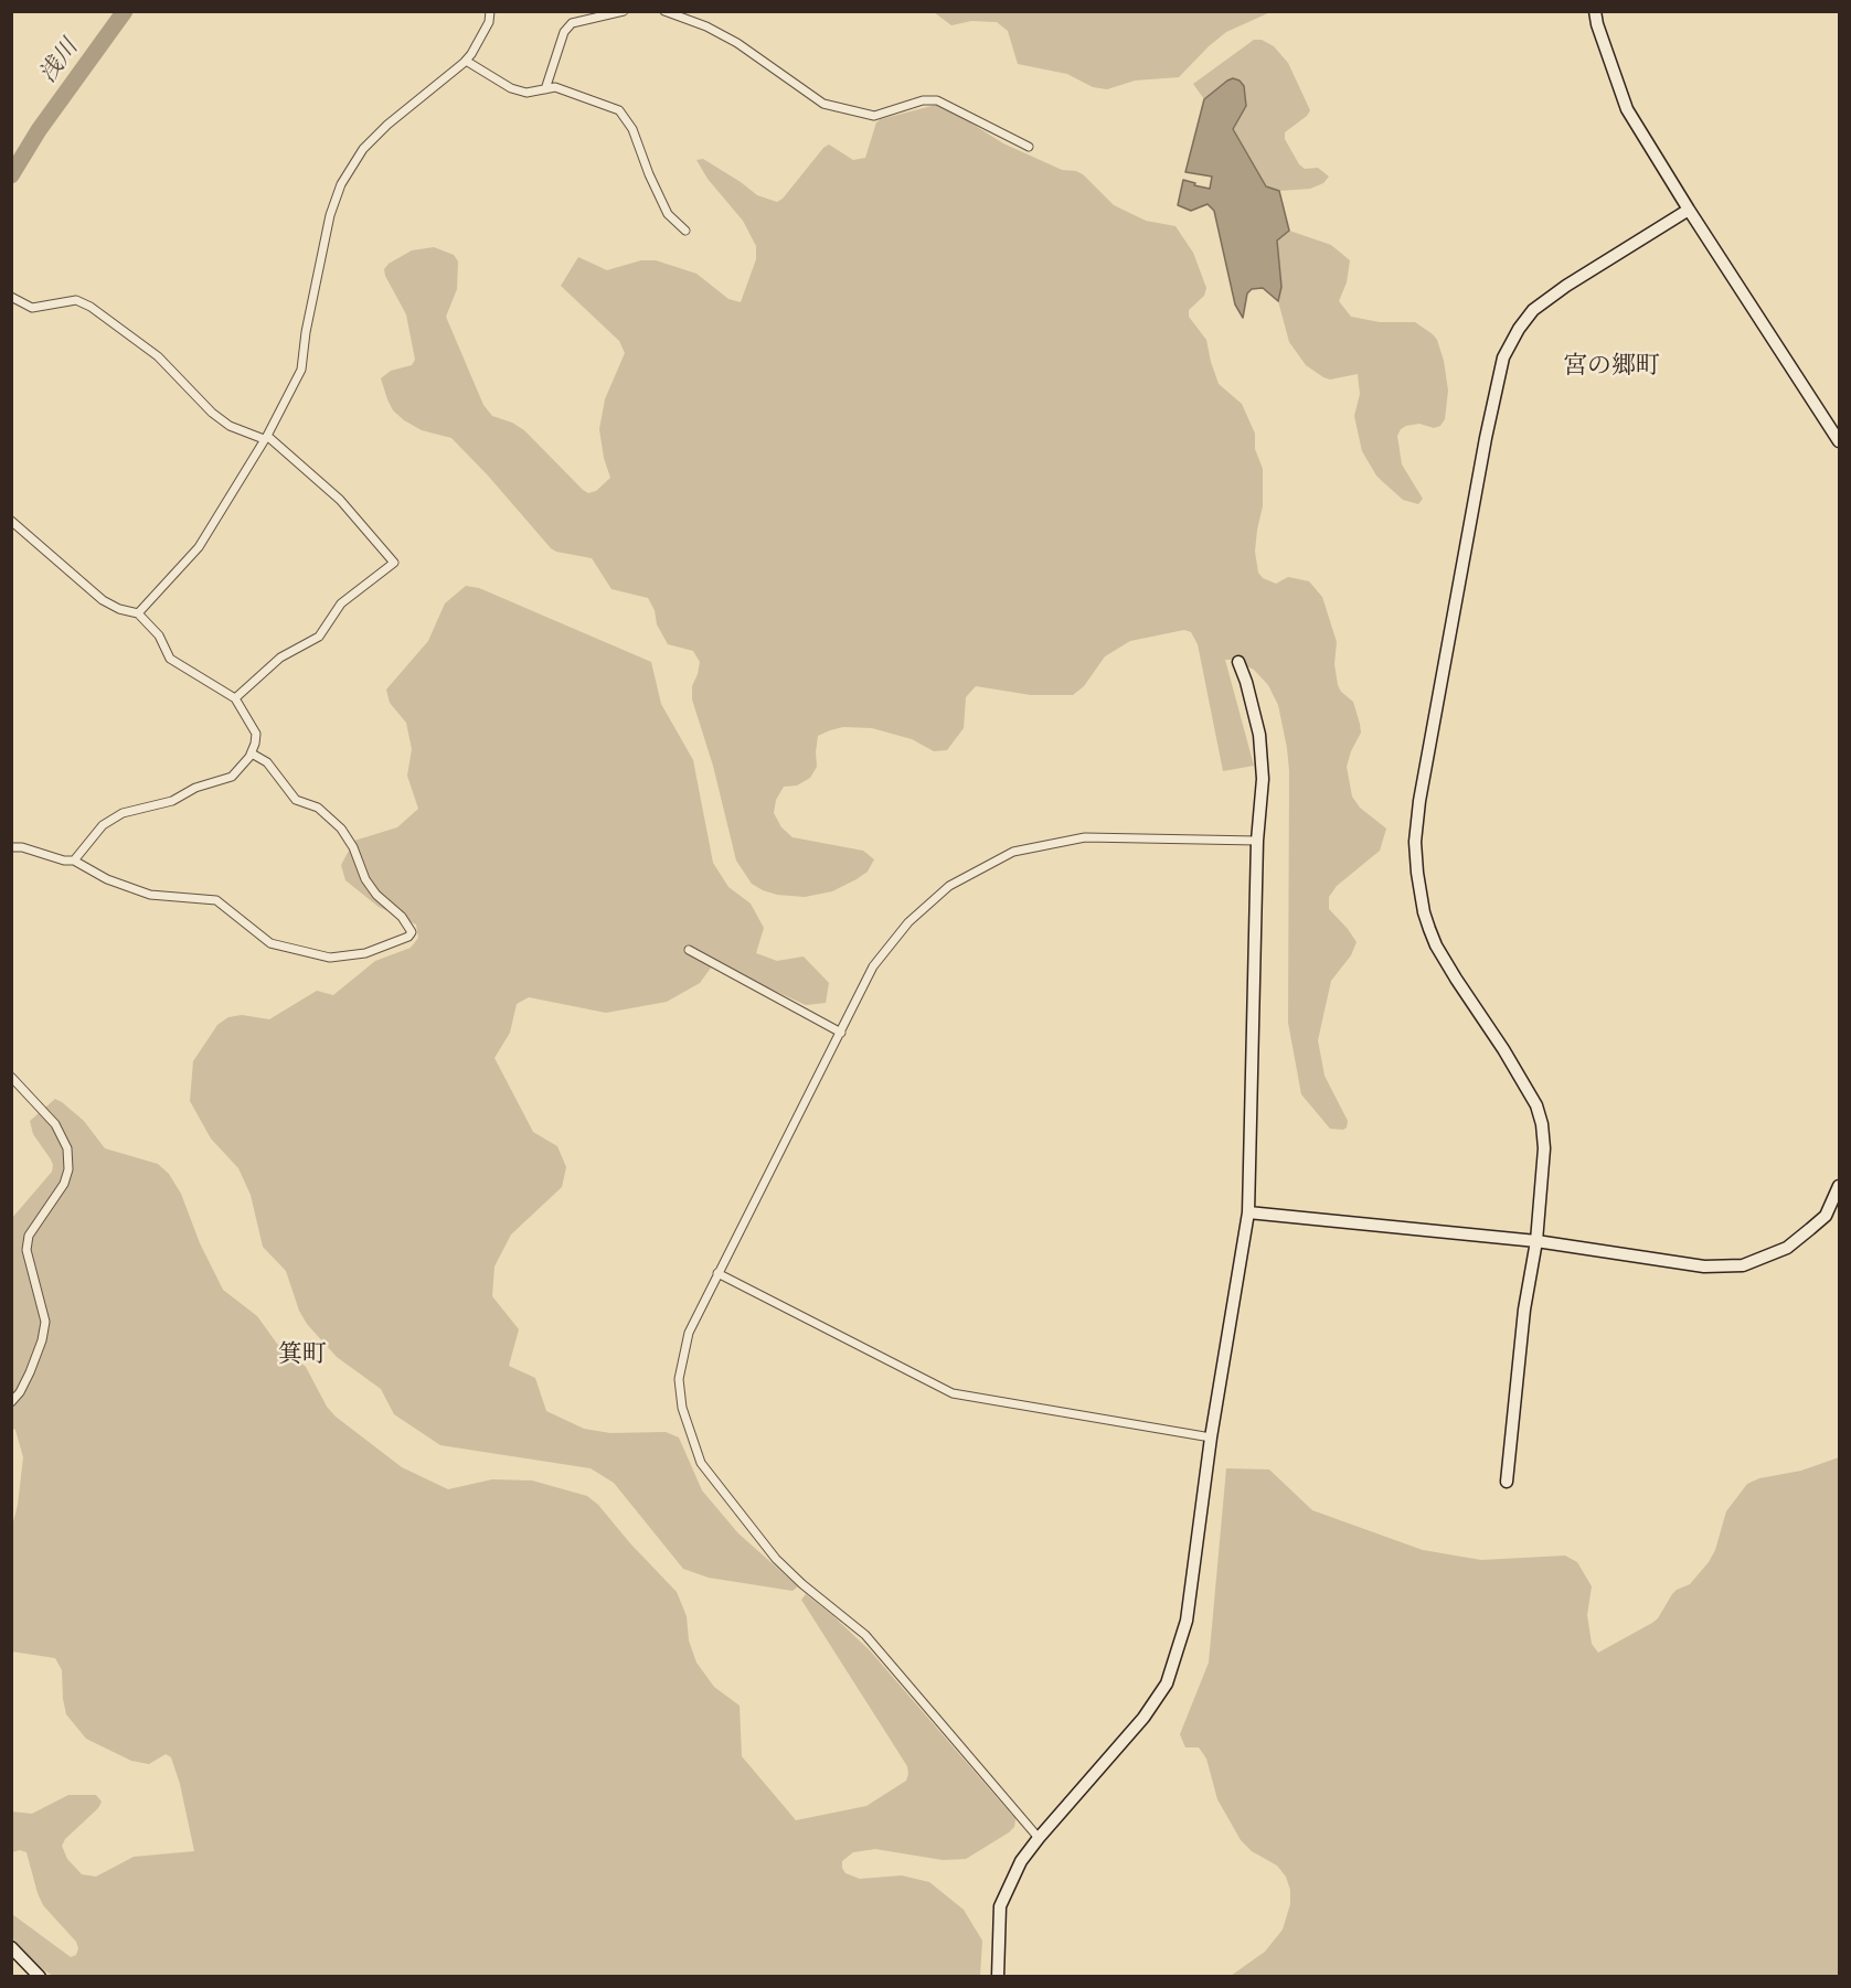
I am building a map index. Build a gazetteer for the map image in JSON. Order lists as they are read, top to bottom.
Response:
{
  "districts": ["宮の郷町", "箕町"],
  "water": ["浅川"]
}
